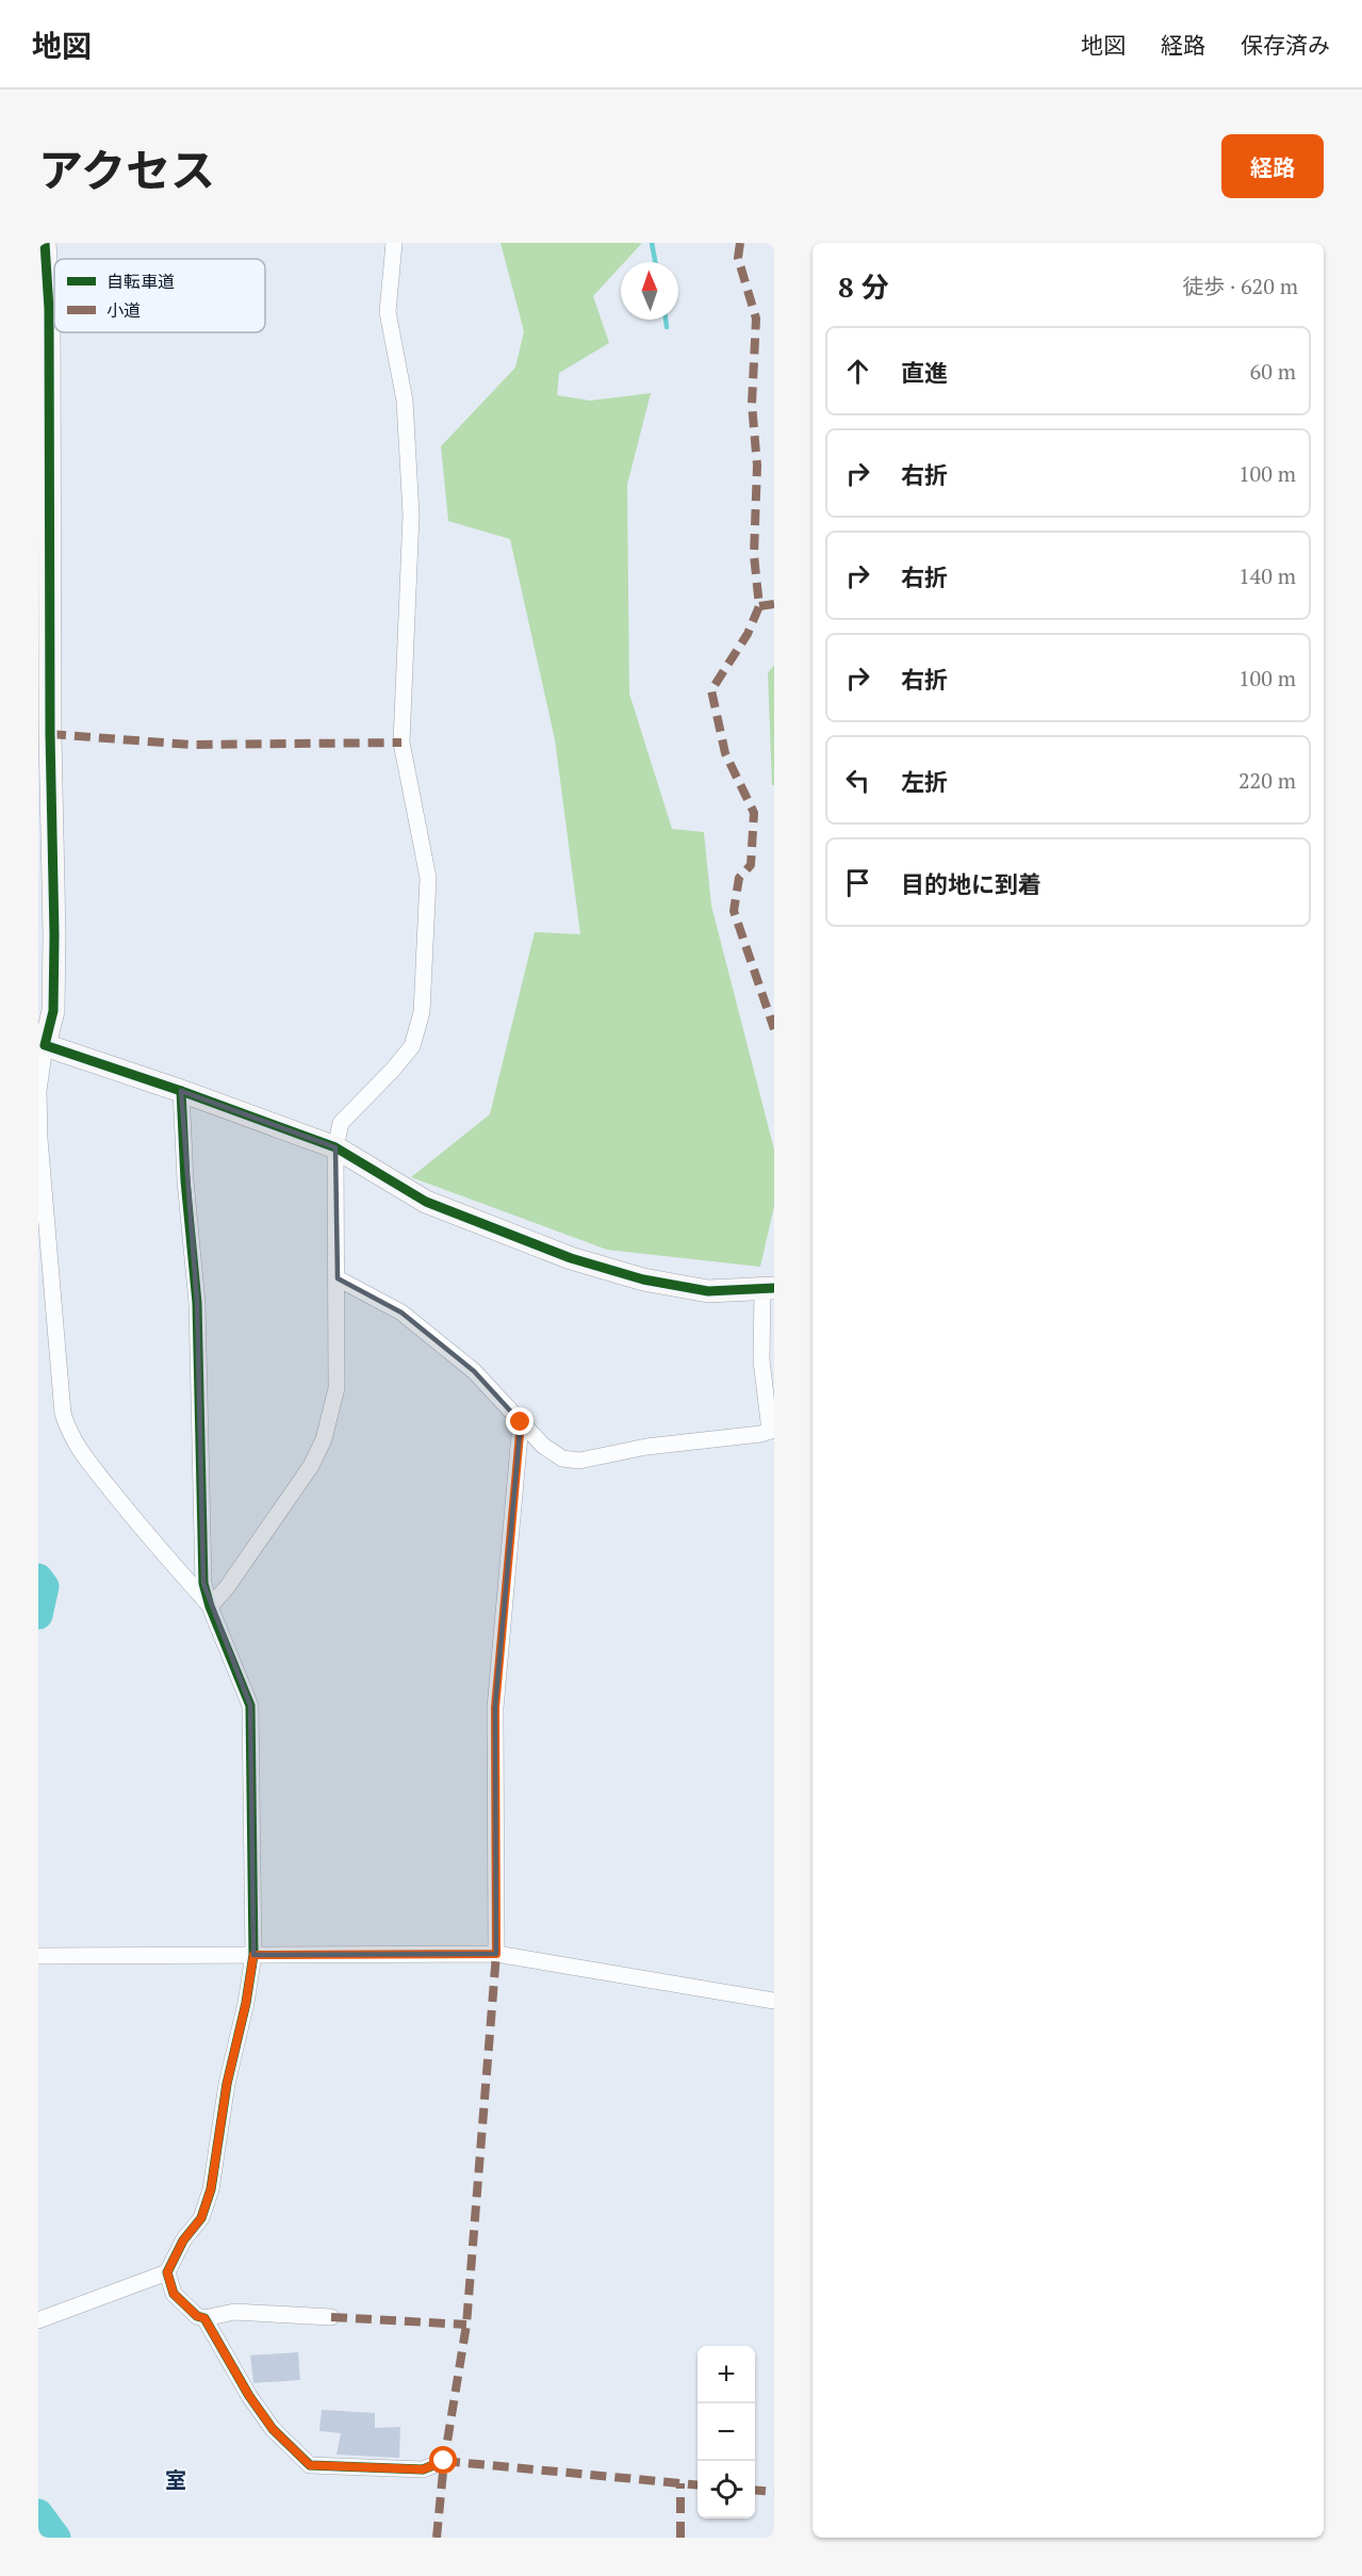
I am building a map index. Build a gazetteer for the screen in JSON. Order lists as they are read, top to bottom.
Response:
{
  "districts": ["室"],
  "legend": ["自転車道", "小道"],
  "north": "top",
  "page": {
    "header": "地図",
    "nav": ["地図", "経路", "保存済み"],
    "title": "アクセス",
    "buttons": "経路",
    "heading": ["8 分", "徒歩 · 620 m"],
    "list": [
      ["直進", "60 m"],
      ["右折", "100 m"],
      ["右折", "140 m"],
      ["右折", "100 m"],
      ["左折", "220 m"],
      "目的地に到着"
    ],
    "map_buttons": ["+", "−"]
  }
}
